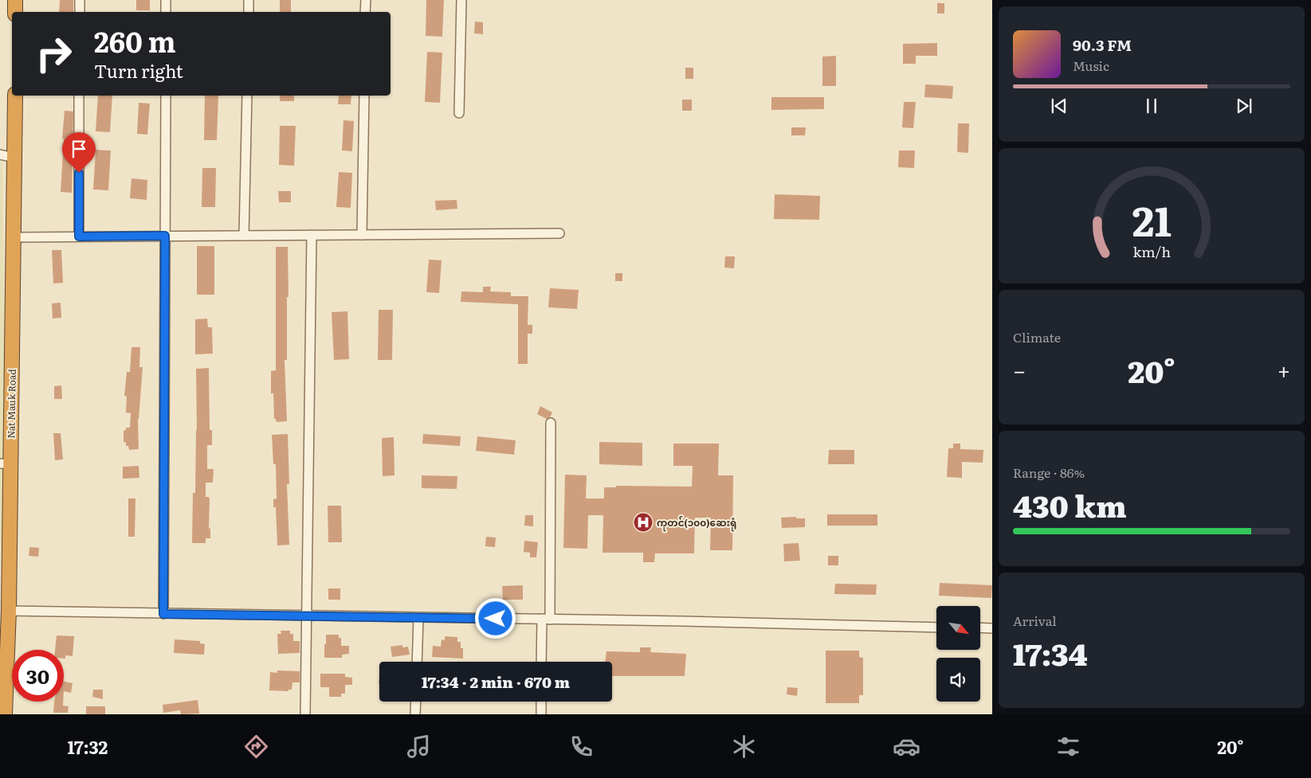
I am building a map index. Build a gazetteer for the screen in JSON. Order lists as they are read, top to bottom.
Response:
{
  "streets": {
    "highway": ["Nat Mauk Road"]
  },
  "places": {
    "hospital": ["ကုတင်(၁၀၀)ဆေးရုံ"]
  },
  "north": "bottom right",
  "page": {
    "turn": ["260 m", "Turn right"],
    "song": ["90.3 FM", "Music"],
    "tile": [
      "Climate",
      ["Range · 86%", "430 km"],
      ["Arrival", "17:34"]
    ],
    "heat": ["−", "20°", "+"],
    "limit": "30",
    "trip": "17:34 · 2 min · 670 m",
    "tabs": ["17:32", "20°"],
    "gauge": ["21", "km/h"]
  }
}
